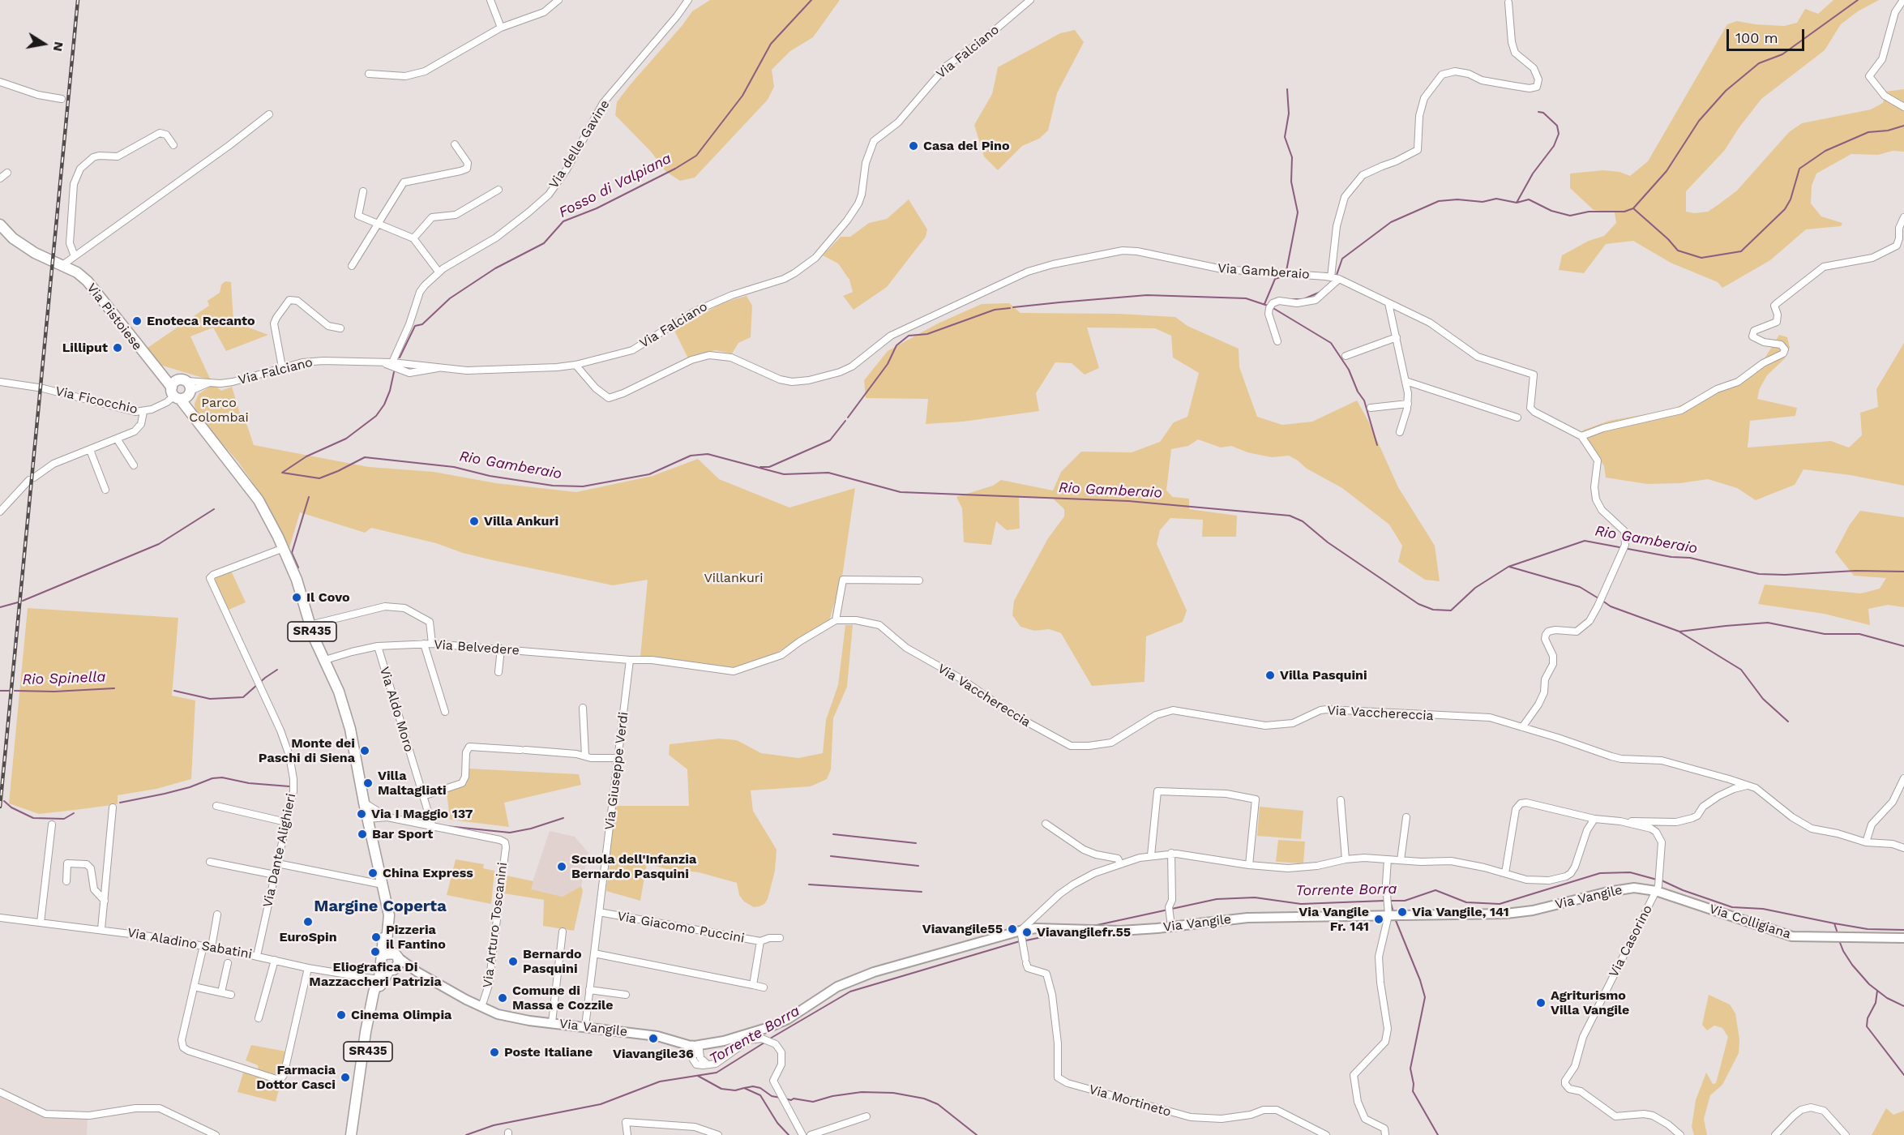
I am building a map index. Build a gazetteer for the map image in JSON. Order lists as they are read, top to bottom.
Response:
{
  "streets": {
    "main road": ["Via Pistoiese", "SR435"],
    "street": [
      "Via Falciano",
      "Via delle Gavine",
      "Via Gamberaio",
      "Via Ficocchio",
      "Via Belvedere",
      "Via Vacchereccia",
      "Via Aldo Moro",
      "Via Giuseppe Verdi",
      "Via Dante Alighieri",
      "Via Vangile",
      "Via Colligiana",
      "Via Arturo Toscanini",
      "Via Giacomo Puccini",
      "Via Casorino",
      "Via Aladino Sabatini",
      "Via Mortineto"
    ]
  },
  "crossings": [
    ["Via Falciano", "Via delle Gavine"],
    ["Via Falciano", "Via Gamberaio"],
    ["Via Falciano", "Via Pistoiese"],
    ["Via Falciano", "Via Ficocchio"],
    ["Via Falciano", "SR435"],
    ["Via Gamberaio", "Via Vacchereccia"],
    ["Via Pistoiese", "Via Ficocchio"],
    ["Via Pistoiese", "SR435"],
    ["Via Ficocchio", "SR435"],
    ["SR435", "Via Belvedere"],
    ["SR435", "Via Dante Alighieri"],
    ["SR435", "Via Vangile"],
    ["SR435", "Via Aladino Sabatini"],
    ["Via Belvedere", "Via Aldo Moro"],
    ["Via Belvedere", "Via Giuseppe Verdi"],
    ["Via Aldo Moro", "Via Arturo Toscanini"],
    ["Via Giuseppe Verdi", "Via Vangile"],
    ["Via Giuseppe Verdi", "Via Giacomo Puccini"],
    ["Via Dante Alighieri", "Via Aladino Sabatini"],
    ["Via Vangile", "Via Colligiana"],
    ["Via Vangile", "Via Arturo Toscanini"],
    ["Via Vangile", "Via Casorino"],
    ["Via Vangile", "Via Mortineto"],
    ["Via Colligiana", "Via Casorino"]
  ],
  "districts": ["Margine Coperta"],
  "water": [
    "Fosso di Valpiana",
    "Rio Gamberaio",
    "Rio Spinella",
    "Torrente Borra"
  ],
  "parks": ["Parco Colombai", "Villankuri"],
  "places": [
    "Casa del Pino",
    "Enoteca Recanto",
    "Lilliput",
    "Villa Ankuri",
    "Il Covo",
    "Villa Pasquini",
    "Monte dei Paschi di Siena",
    "Villa Maltagliati",
    "Via I Maggio 137",
    "Bar Sport",
    "Scuola dell'Infanzia Bernardo Pasquini",
    "China Express",
    "Via Vangile, 141",
    "Via Vangile Fr. 141",
    "EuroSpin",
    "Viavangile55",
    "Viavangilefr.55",
    "Pizzeria il Fantino",
    "Eliografica Di Mazzaccheri Patrizia",
    "Bernardo Pasquini",
    "Comune di Massa e Cozzile",
    "Agriturismo Villa Vangile",
    "Cinema Olimpia",
    "Viavangile36",
    "Poste Italiane",
    "Farmacia Dottor Casci"
  ],
  "scale_bar": "100 m",
  "north": "right"
}
